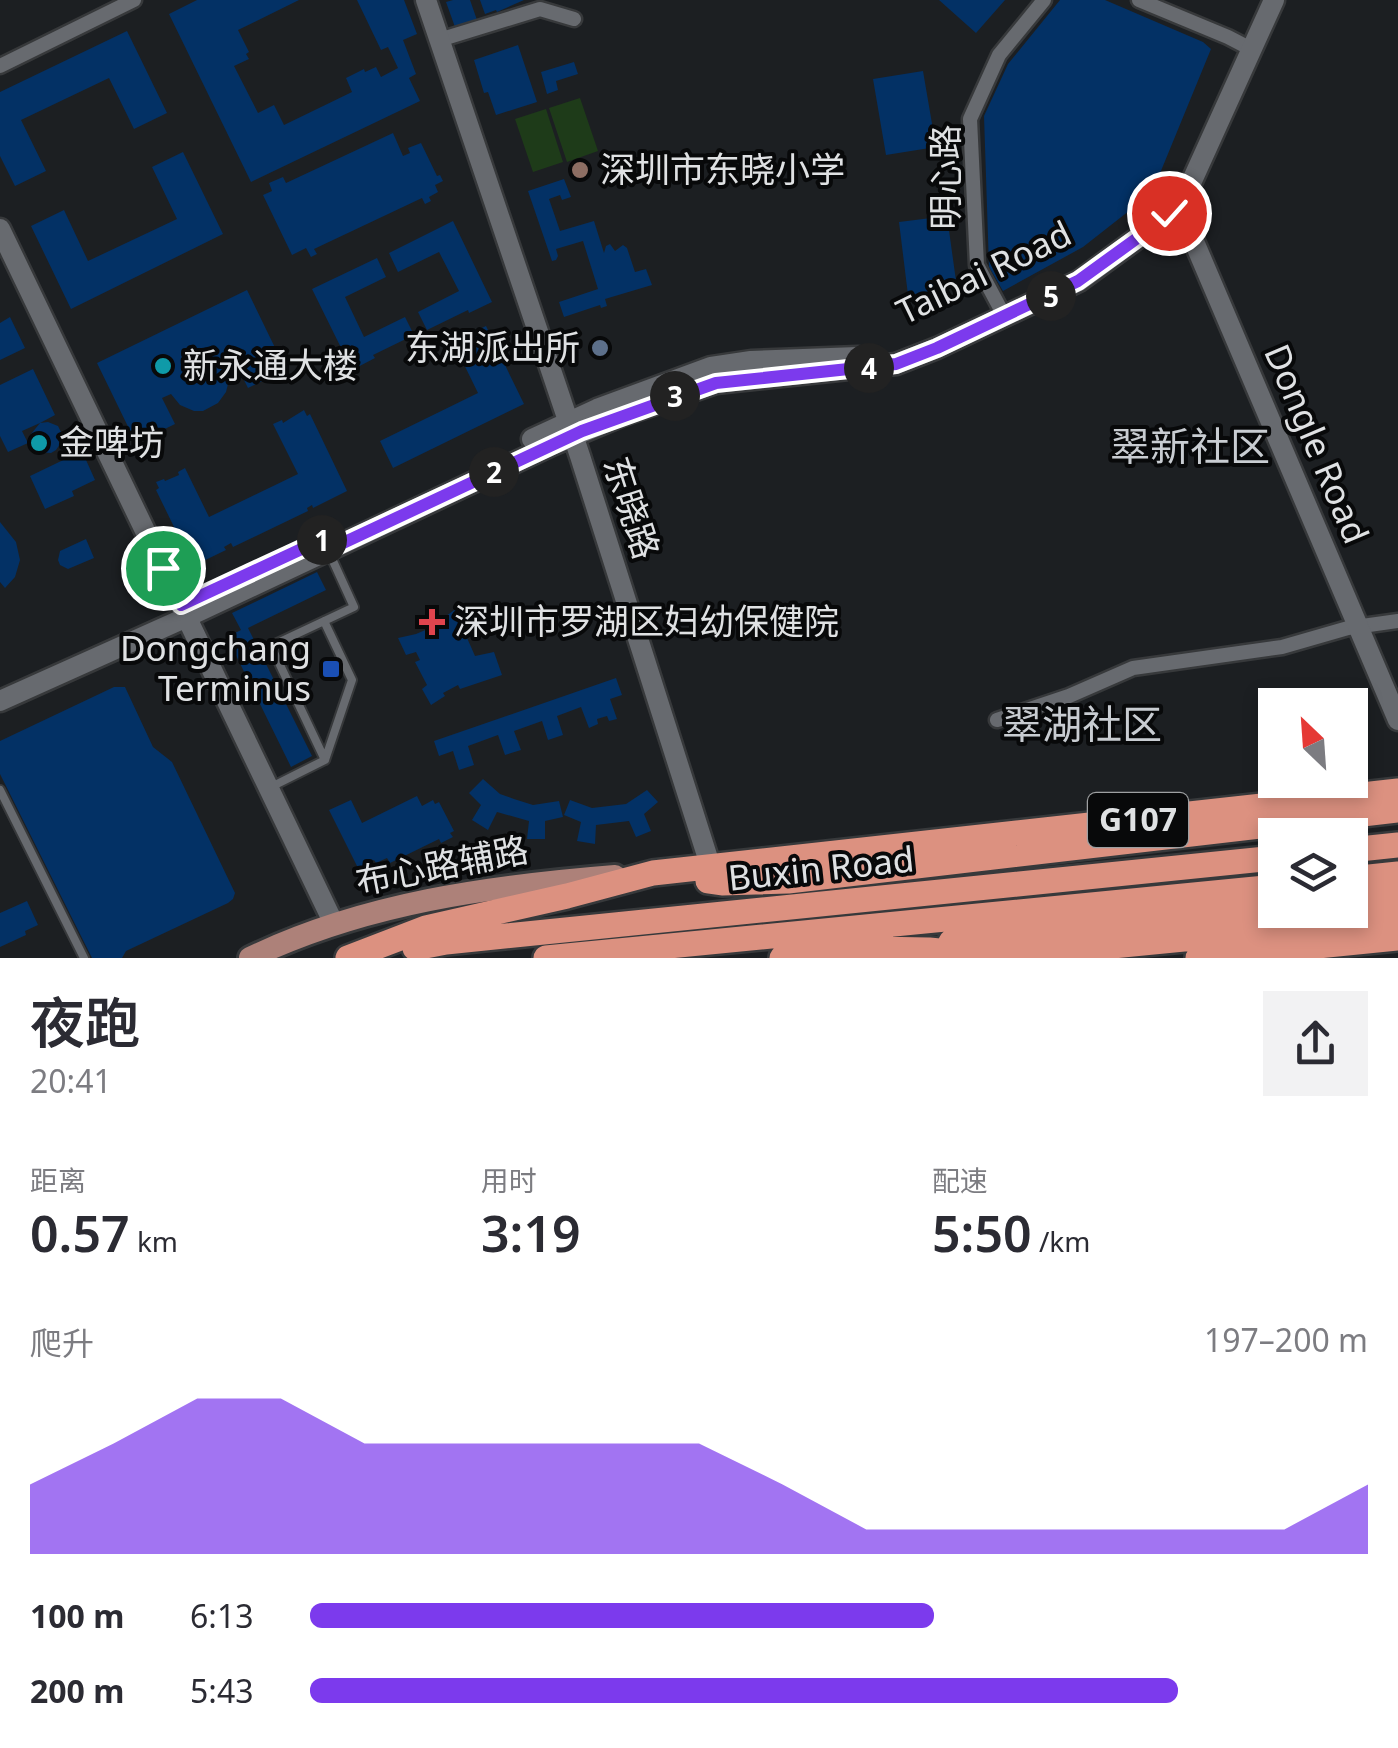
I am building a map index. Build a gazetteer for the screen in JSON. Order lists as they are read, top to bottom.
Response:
{
  "streets": {
    "highway": ["G107", "Buxin Road"],
    "main road": [
      "Taibai Road",
      "Dongle Road",
      "东晓路",
      "布心路辅路"
    ],
    "street": ["明心路"]
  },
  "crossings": [
    ["明心路", "Taibai Road"],
    ["Taibai Road", "Dongle Road"],
    ["Taibai Road", "东晓路"],
    ["东晓路", "G107"],
    ["G107", "布心路辅路"]
  ],
  "districts": ["翠新社区", "翠湖社区"],
  "places": {
    "other": [
      "深圳市东晓小学",
      "东湖派出所",
      "新永通大楼",
      "金啤坊"
    ],
    "health": ["深圳市罗湖区妇幼保健院"],
    "transit": ["Dongchang Terminus"]
  },
  "north": "top left",
  "page": {
    "pins": [
      "5",
      "4",
      "3",
      "2",
      "1"
    ],
    "heading": ["夜跑", "20:41"],
    "stats": [
      ["距离", "0.57 km"],
      ["用时", "3:19"],
      ["配速", "5:50 /km"]
    ],
    "chart": ["爬升", "197–200 m"],
    "list": [
      {
        "name": "100 m",
        "note": "6:13"
      },
      {
        "name": "200 m",
        "note": "5:43"
      }
    ]
  }
}
